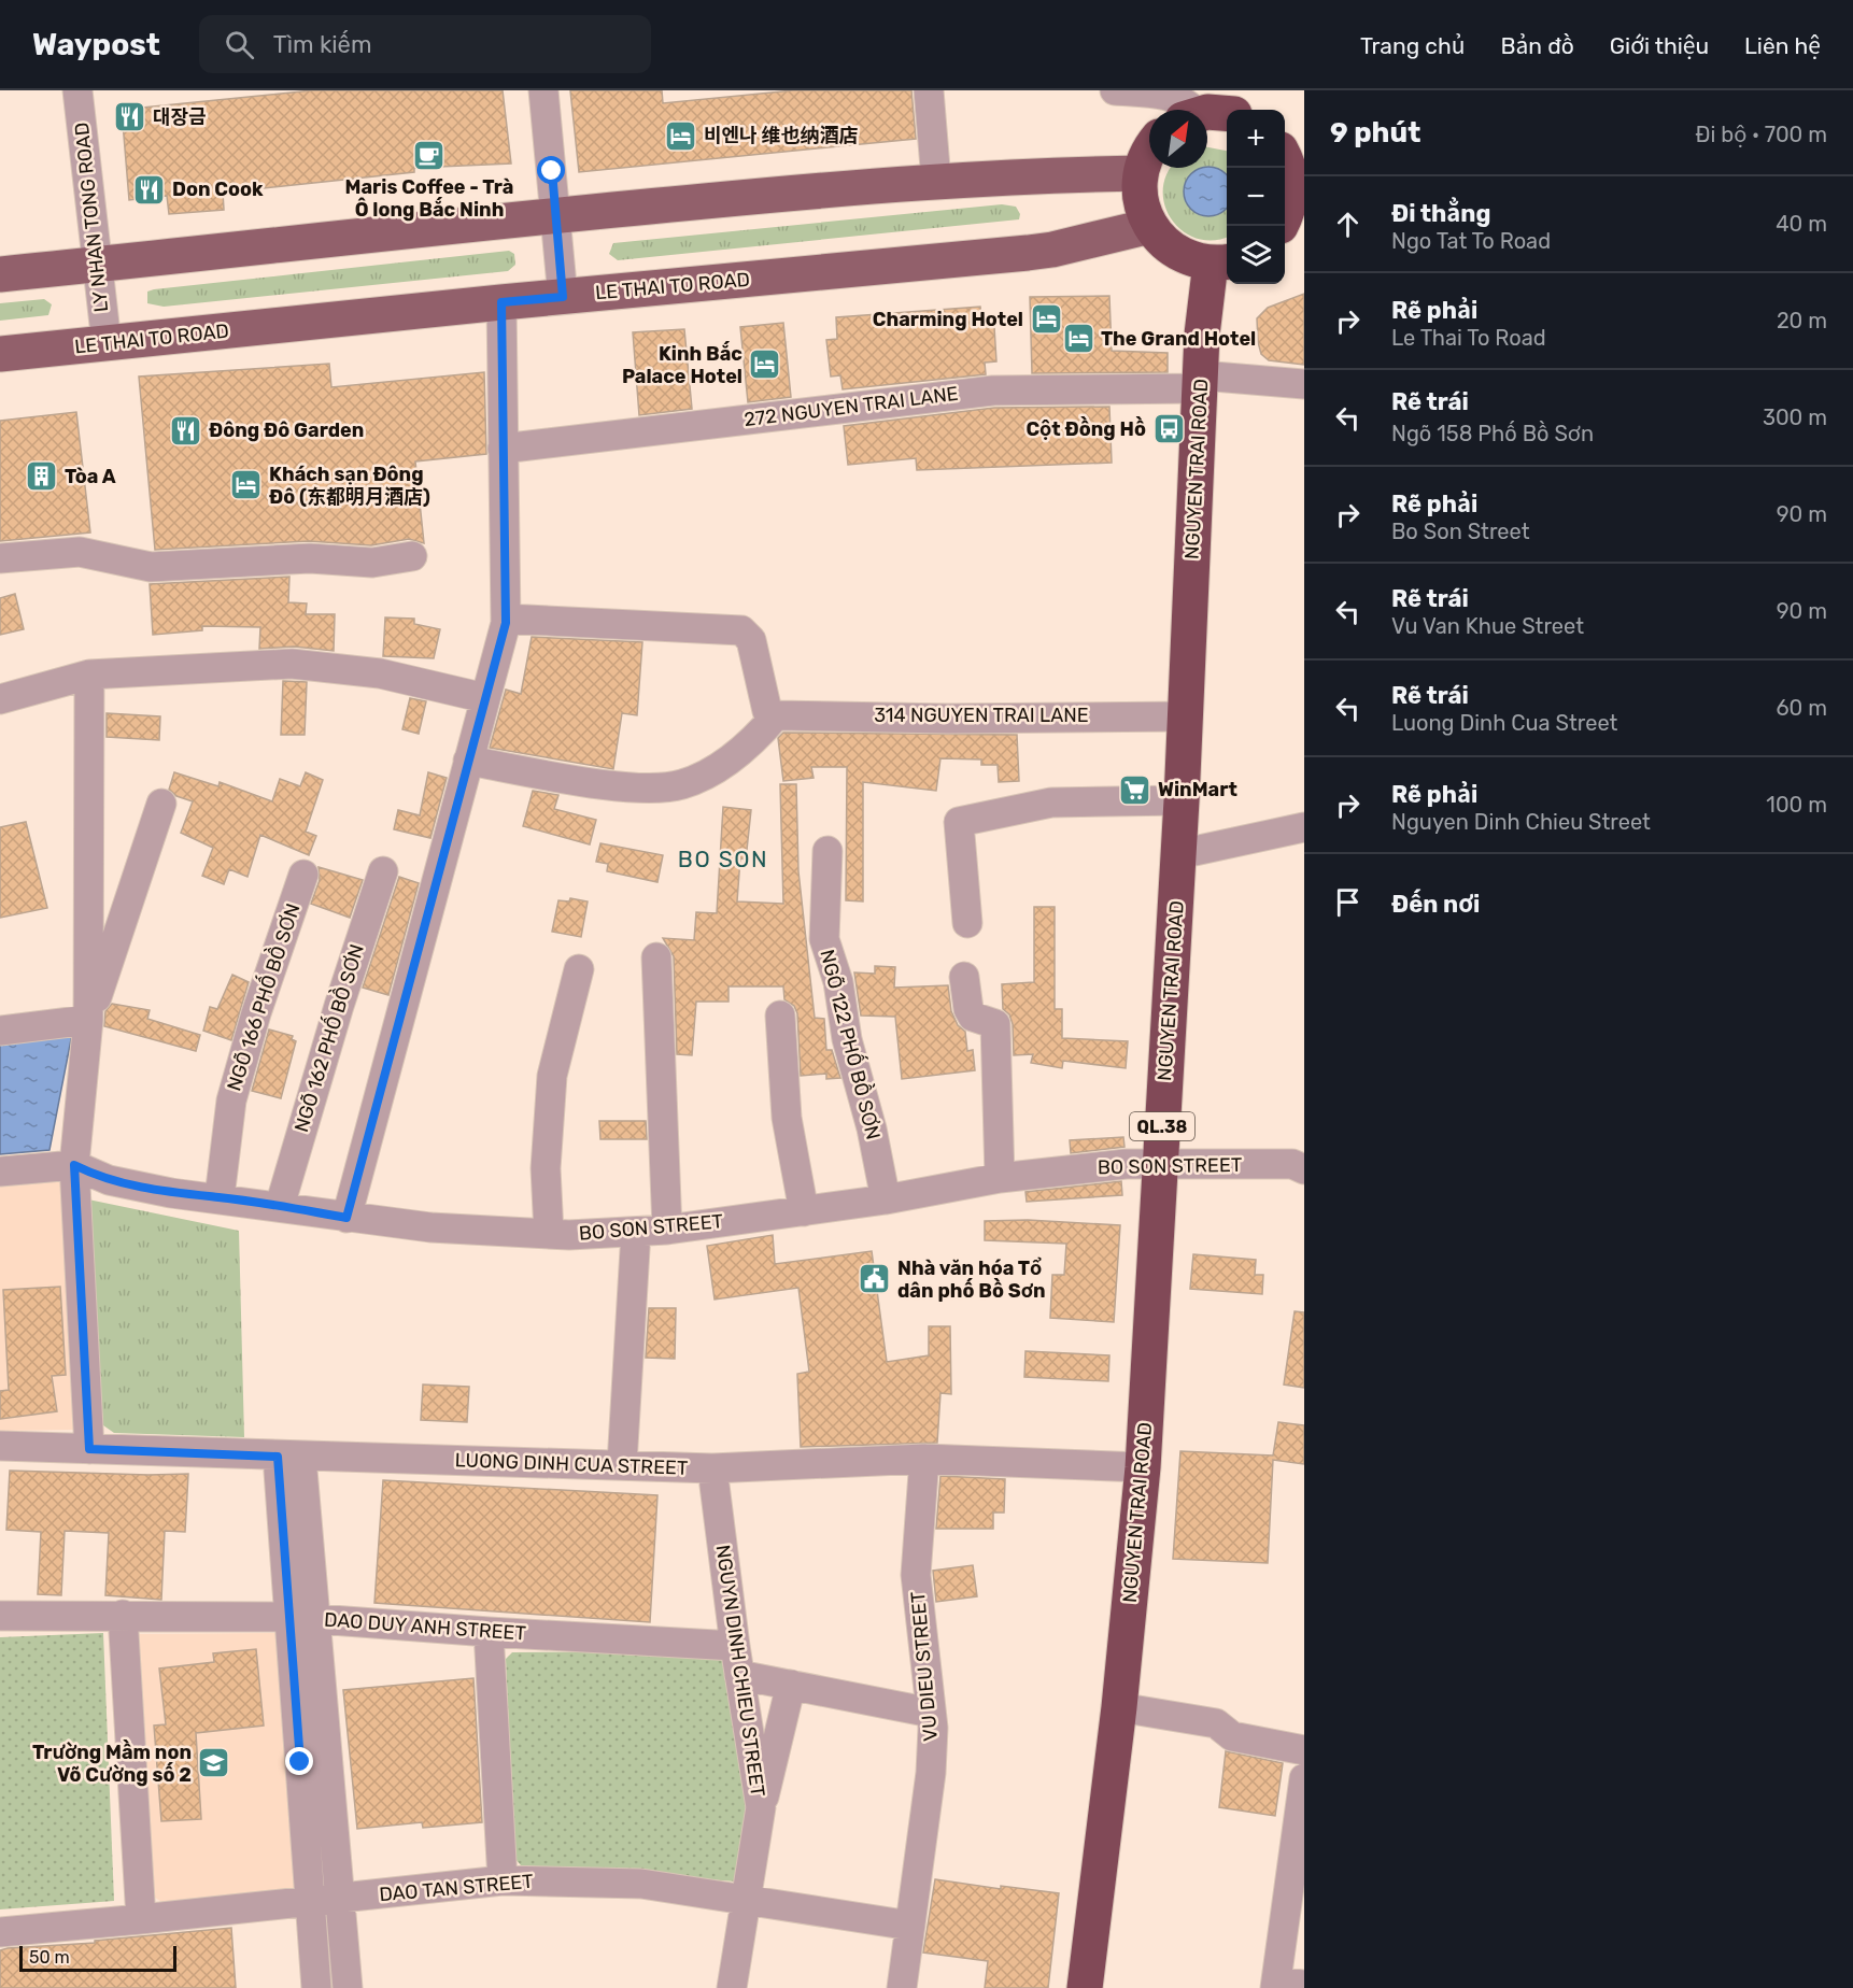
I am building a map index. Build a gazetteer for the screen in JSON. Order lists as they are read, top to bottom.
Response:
{
  "streets": {
    "highway": ["NGUYEN TRAI ROAD", "QL.38"],
    "main road": ["LE THAI TO ROAD"],
    "street": [
      "LY NHAN TONG ROAD",
      "272 NGUYEN TRAI LANE",
      "314 NGUYEN TRAI LANE",
      "NGÕ 166 PHỐ BỒ SƠN",
      "NGÕ 162 PHỐ BỒ SƠN",
      "NGÕ 122 PHỐ BỒ SƠN",
      "BO SON STREET",
      "LUONG DINH CUA STREET",
      "DAO DUY ANH STREET",
      "VU DIEU STREET",
      "NGUYN DINH CHIEU STREET",
      "DAO TAN STREET"
    ]
  },
  "crossings": [
    ["LY NHAN TONG ROAD", "LE THAI TO ROAD"],
    ["272 NGUYEN TRAI LANE", "NGUYEN TRAI ROAD"],
    ["NGUYEN TRAI ROAD", "314 NGUYEN TRAI LANE"],
    ["NGUYEN TRAI ROAD", "BO SON STREET"],
    ["NGUYEN TRAI ROAD", "LUONG DINH CUA STREET"],
    ["NGÕ 166 PHỐ BỒ SƠN", "BO SON STREET"],
    ["NGÕ 162 PHỐ BỒ SƠN", "BO SON STREET"],
    ["NGÕ 122 PHỐ BỒ SƠN", "BO SON STREET"],
    ["LUONG DINH CUA STREET", "VU DIEU STREET"],
    ["LUONG DINH CUA STREET", "NGUYN DINH CHIEU STREET"],
    ["DAO DUY ANH STREET", "NGUYN DINH CHIEU STREET"],
    ["VU DIEU STREET", "DAO TAN STREET"],
    ["NGUYN DINH CHIEU STREET", "DAO TAN STREET"]
  ],
  "districts": ["BO SON"],
  "places": {
    "restaurant": ["대장금", "Don Cook", "Đông Đô Garden"],
    "hotel": [
      "비엔나 维也纳酒店",
      "Charming Hotel",
      "The Grand Hotel",
      "Kinh Bắc Palace Hotel",
      "Khách sạn Đông Đô (东都明月酒店)"
    ],
    "cafe": ["Maris Coffee - Trà Ô long Bắc Ninh"],
    "bus stop": ["Cột Đồng Hồ"],
    "building": ["Tòa A"],
    "supermarket": ["WinMart"],
    "public building": ["Nhà văn hóa Tổ dân phố Bồ Sơn"],
    "school or university": ["Trường Mầm non Võ Cường số 2"]
  },
  "scale_bar": "50 m",
  "north": "top right",
  "page": {
    "header": "Waypost",
    "search": "Tìm kiếm",
    "nav": [
      "Trang chủ",
      "Bản đồ",
      "Giới thiệu",
      "Liên hệ"
    ],
    "heading": ["9 phút", "Đi bộ · 700 m"],
    "map_buttons": ["+", "−"],
    "list": [
      ["Đi thẳng", "Ngo Tat To Road", "40 m"],
      ["Rẽ phải", "Le Thai To Road", "20 m"],
      ["Rẽ trái", "Ngõ 158 Phố Bồ Sơn", "300 m"],
      ["Rẽ phải", "Bo Son Street", "90 m"],
      ["Rẽ trái", "Vu Van Khue Street", "90 m"],
      ["Rẽ trái", "Luong Dinh Cua Street", "60 m"],
      ["Rẽ phải", "Nguyen Dinh Chieu Street", "100 m"],
      "Đến nơi"
    ],
    "scale": "50 m"
  }
}
